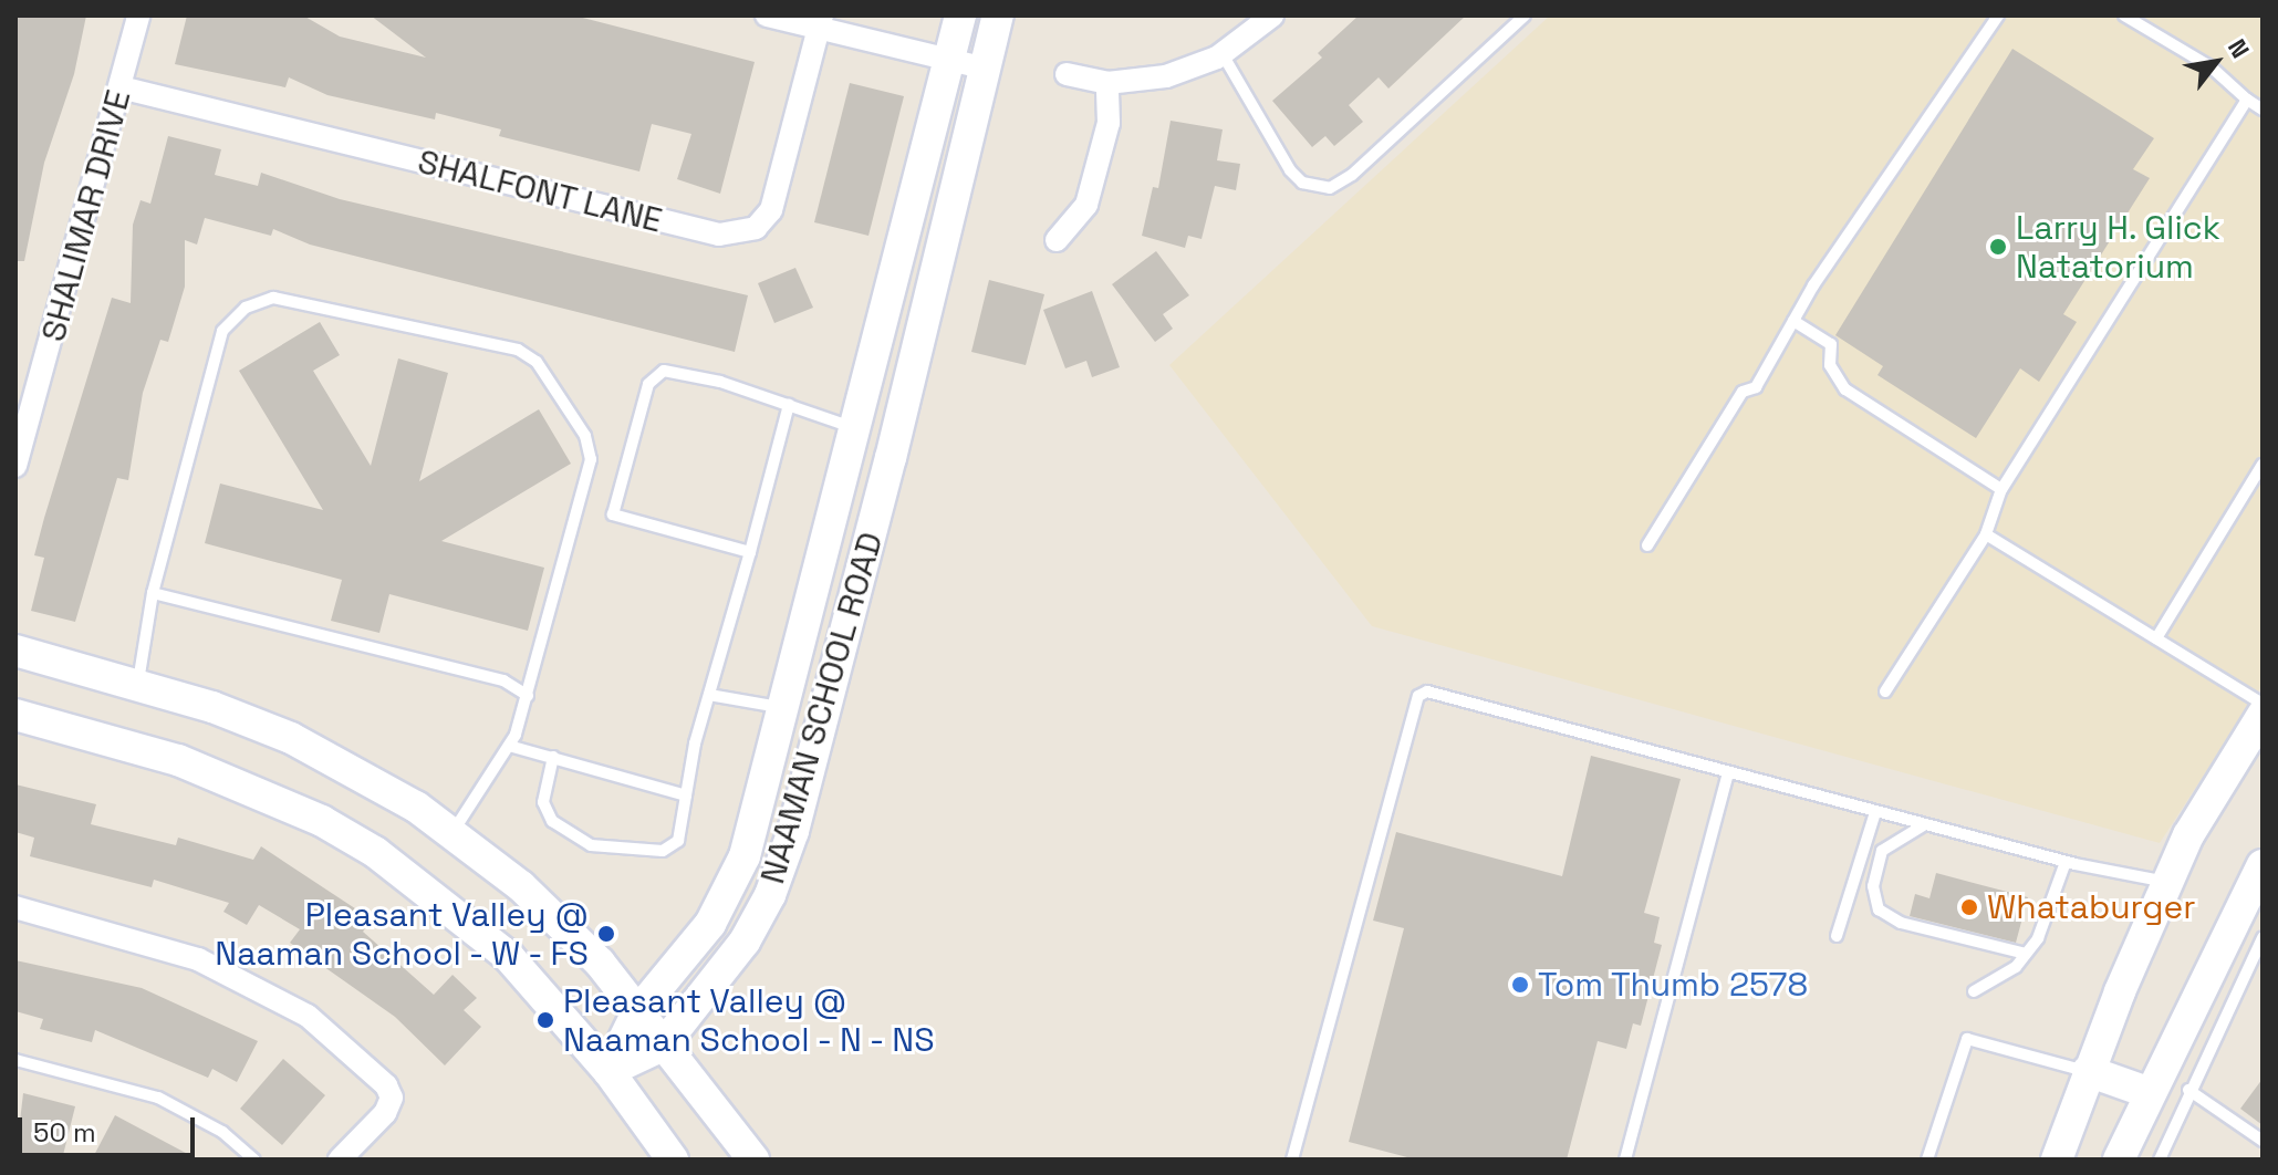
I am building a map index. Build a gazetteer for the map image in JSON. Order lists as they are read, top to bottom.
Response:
{
  "streets": {
    "main road": ["NAAMAN SCHOOL ROAD"],
    "street": ["SHALFONT LANE", "SHALIMAR DRIVE"]
  },
  "crossings": [
    ["SHALFONT LANE", "SHALIMAR DRIVE"]
  ],
  "places": [
    "Larry H. Glick Natatorium",
    "Whataburger",
    "Pleasant Valley @ Naaman School - W - FS",
    "Tom Thumb 2578",
    "Pleasant Valley @ Naaman School - N - NS"
  ],
  "scale_bar": "50 m",
  "north": "top right"
}
